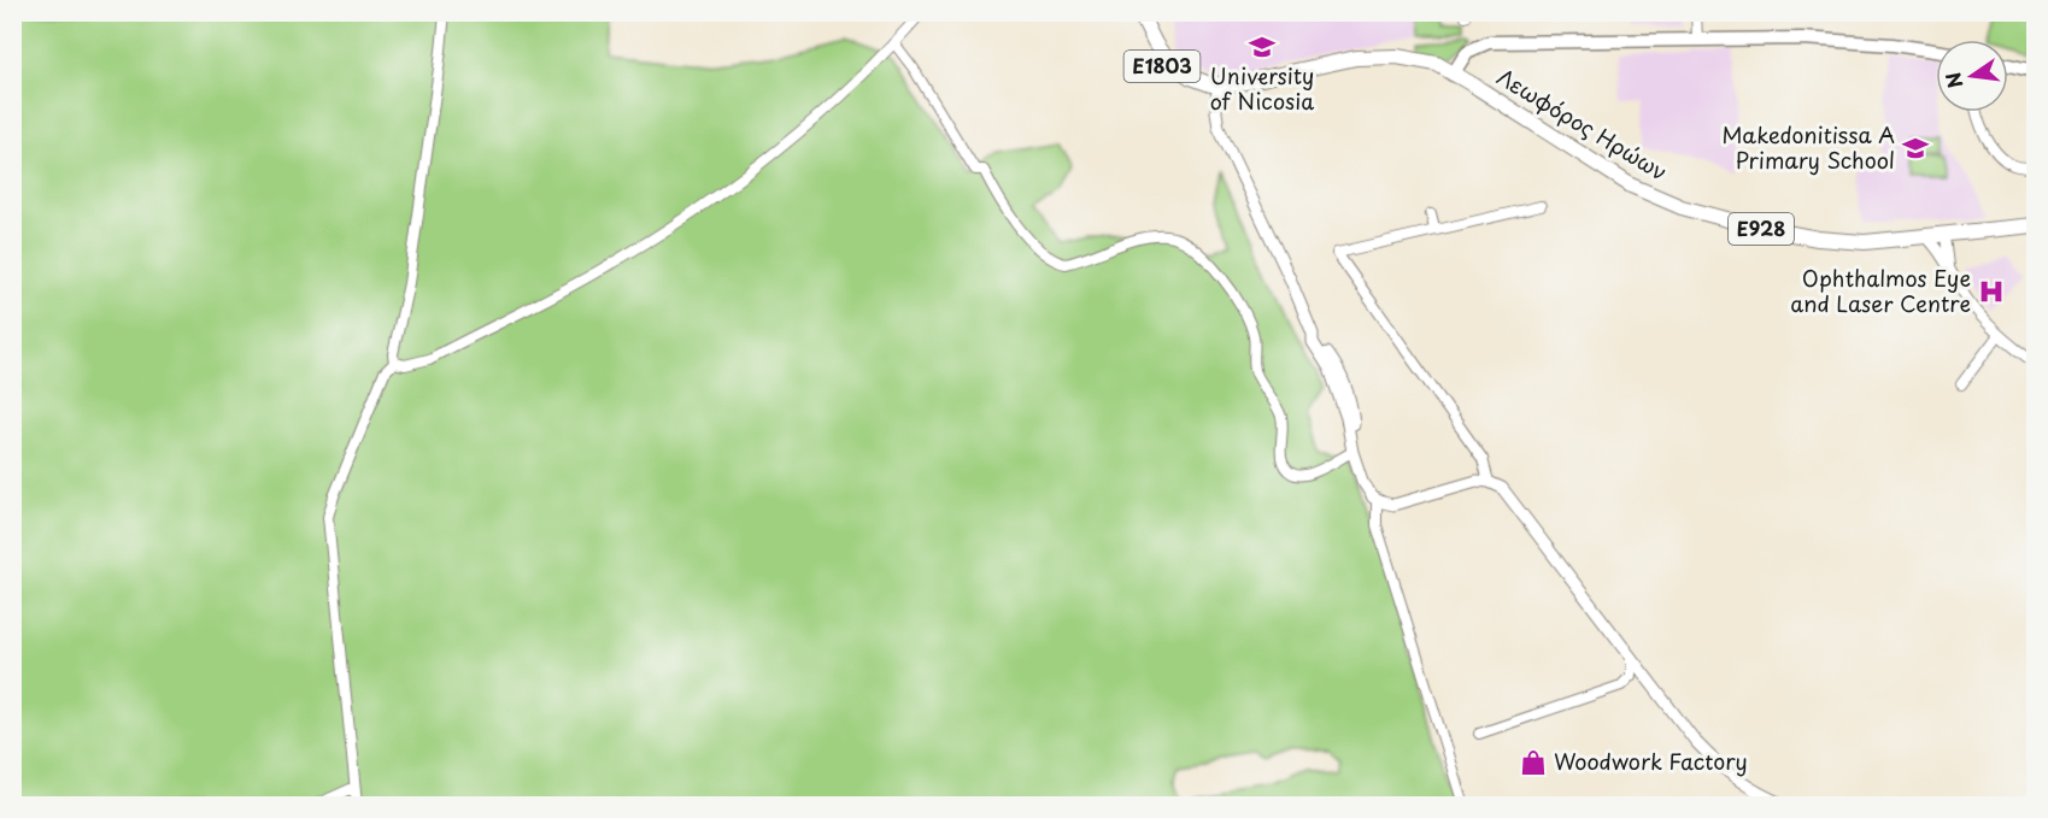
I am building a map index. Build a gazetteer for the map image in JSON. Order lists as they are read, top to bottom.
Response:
{
  "streets": {
    "main road": ["E1803", "Λεωφόρος Ηρώων", "E928"]
  },
  "places": {
    "school or university": ["University of Nicosia", "Makedonitissa A Primary School"],
    "hospital": ["Ophthalmos Eye and Laser Centre"],
    "shop": ["Woodwork Factory"]
  },
  "north": "left"
}
